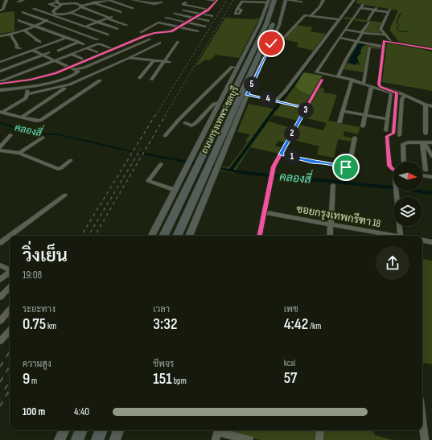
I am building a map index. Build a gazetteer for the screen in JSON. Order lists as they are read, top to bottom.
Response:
{
  "streets": {
    "highway": ["ถนนกรุงเทพฯ-ชลบุรี"],
    "street": ["ซอยกรุงเทพกรีฑา 18"]
  },
  "water": ["คลองสี่"],
  "north": "right",
  "page": {
    "pins": [
      "5",
      "4",
      "3",
      "2",
      "1"
    ],
    "heading": ["วิ่งเย็น", "19:08"],
    "stats": [
      ["ระยะทาง", "0.75 km"],
      ["เวลา", "3:32"],
      ["เพซ", "4:42 /km"],
      ["ความสูง", "9 m"],
      ["ชีพจร", "151 bpm"],
      ["kcal", "57"]
    ],
    "list": [
      {
        "name": "100 m",
        "note": "4:40"
      }
    ]
  }
}
